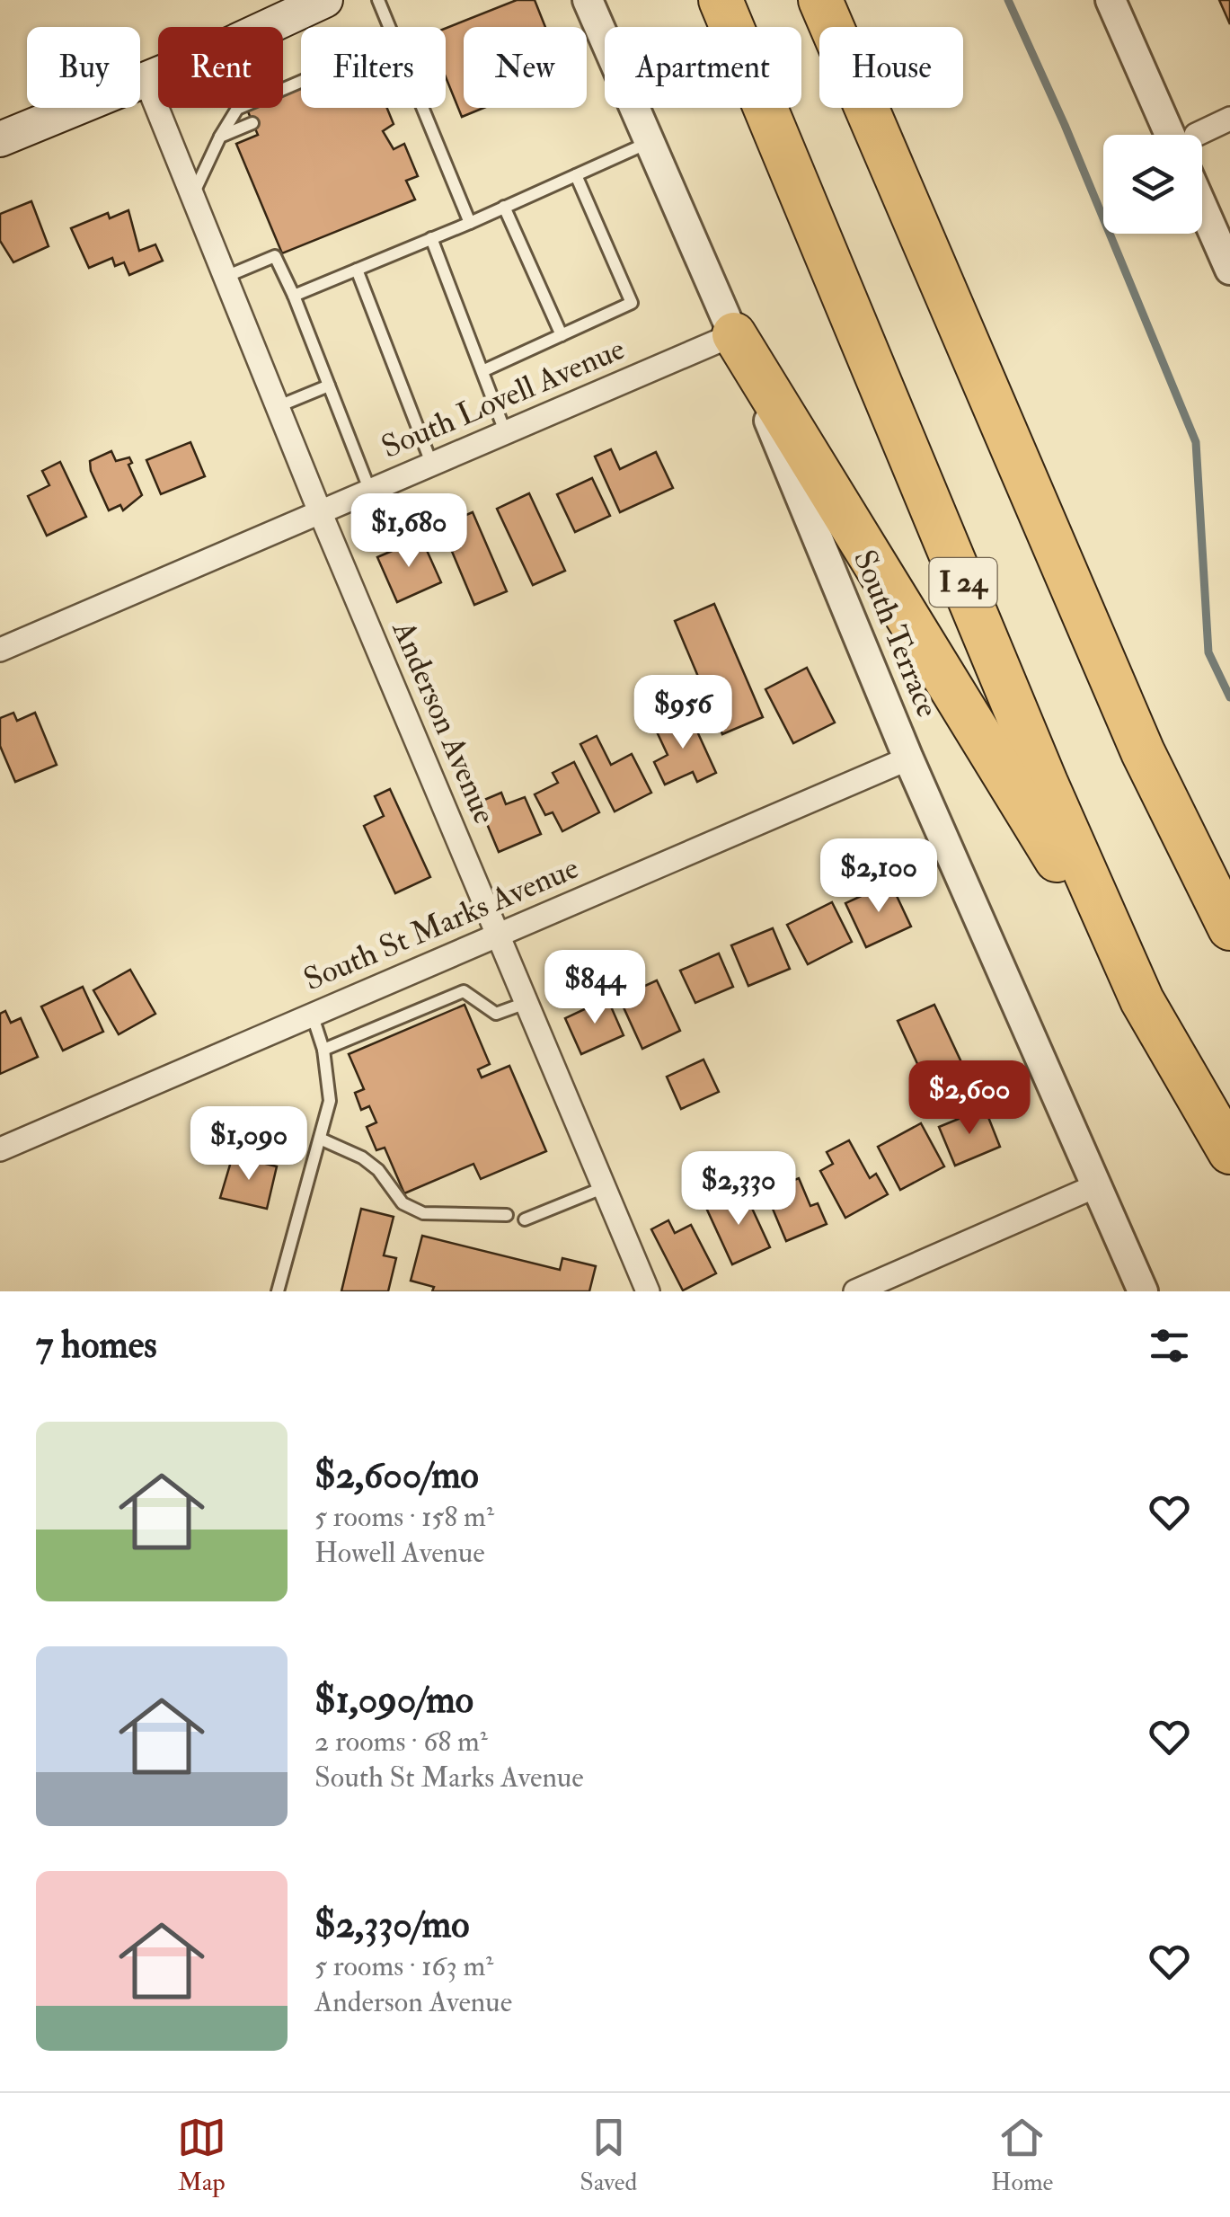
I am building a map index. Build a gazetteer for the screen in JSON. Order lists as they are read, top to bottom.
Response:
{
  "streets": {
    "highway": ["I 24"],
    "street": [
      "South Lovell Avenue",
      "South Terrace",
      "Anderson Avenue",
      "South St Marks Avenue"
    ]
  },
  "crossings": [
    ["South Lovell Avenue", "South Terrace"],
    ["South Lovell Avenue", "Anderson Avenue"],
    ["South Terrace", "South St Marks Avenue"],
    ["Anderson Avenue", "South St Marks Avenue"]
  ],
  "page": {
    "chip": [
      "Buy",
      "Rent",
      "Filters",
      "New",
      "Apartment",
      "House"
    ],
    "price": [
      "$1,680",
      "$956",
      "$2,100",
      "$844",
      "$2,600",
      "$1,090",
      "$2,330"
    ],
    "heading": "7 homes",
    "list": [
      {
        "name": "$2,600/mo",
        "note": "5 rooms · 158 m² · Howell Avenue"
      },
      {
        "name": "$1,090/mo",
        "note": "2 rooms · 68 m² · South St Marks Avenue"
      },
      {
        "name": "$2,330/mo",
        "note": "5 rooms · 163 m² · Anderson Avenue"
      }
    ],
    "tabs": ["Map", "Saved", "Home"]
  }
}
